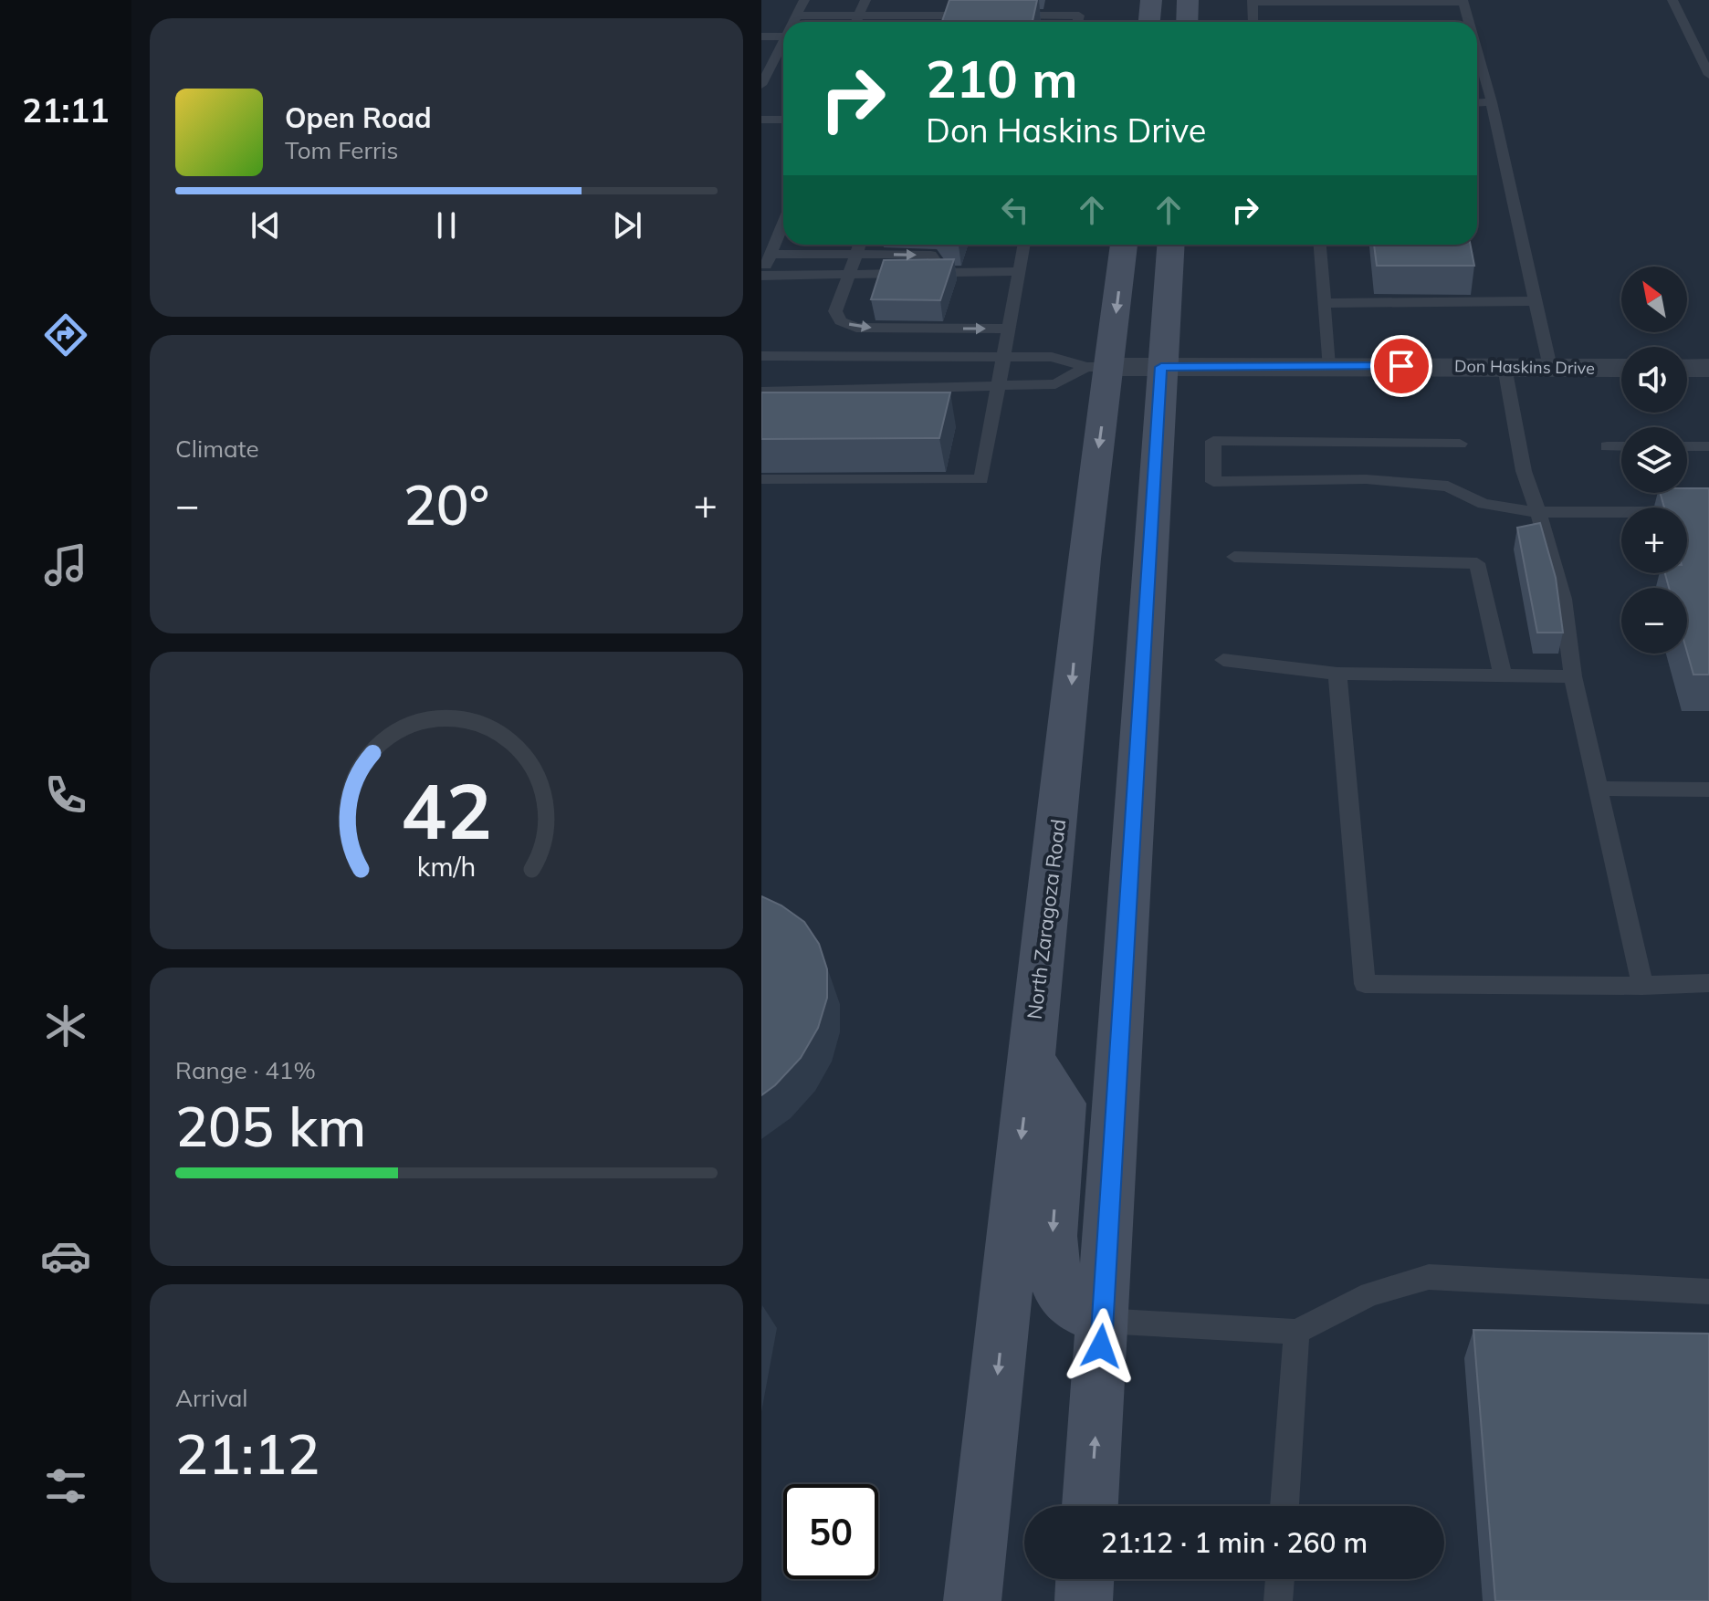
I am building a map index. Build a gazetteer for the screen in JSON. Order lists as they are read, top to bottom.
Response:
{
  "streets": {
    "main road": ["North Zaragoza Road"],
    "street": ["Don Haskins Drive"]
  },
  "crossings": [
    ["Don Haskins Drive", "North Zaragoza Road"]
  ],
  "north": "top left",
  "page": {
    "tabs": "21:11",
    "turn": ["210 m", "Don Haskins Drive"],
    "song": ["Open Road", "Tom Ferris"],
    "map_buttons": ["+", "−"],
    "tile": [
      "Climate",
      ["Range · 41%", "205 km"],
      ["Arrival", "21:12"]
    ],
    "heat": ["−", "20°", "+"],
    "limit": "50",
    "trip": "21:12 · 1 min · 260 m",
    "gauge": ["42", "km/h"]
  }
}
